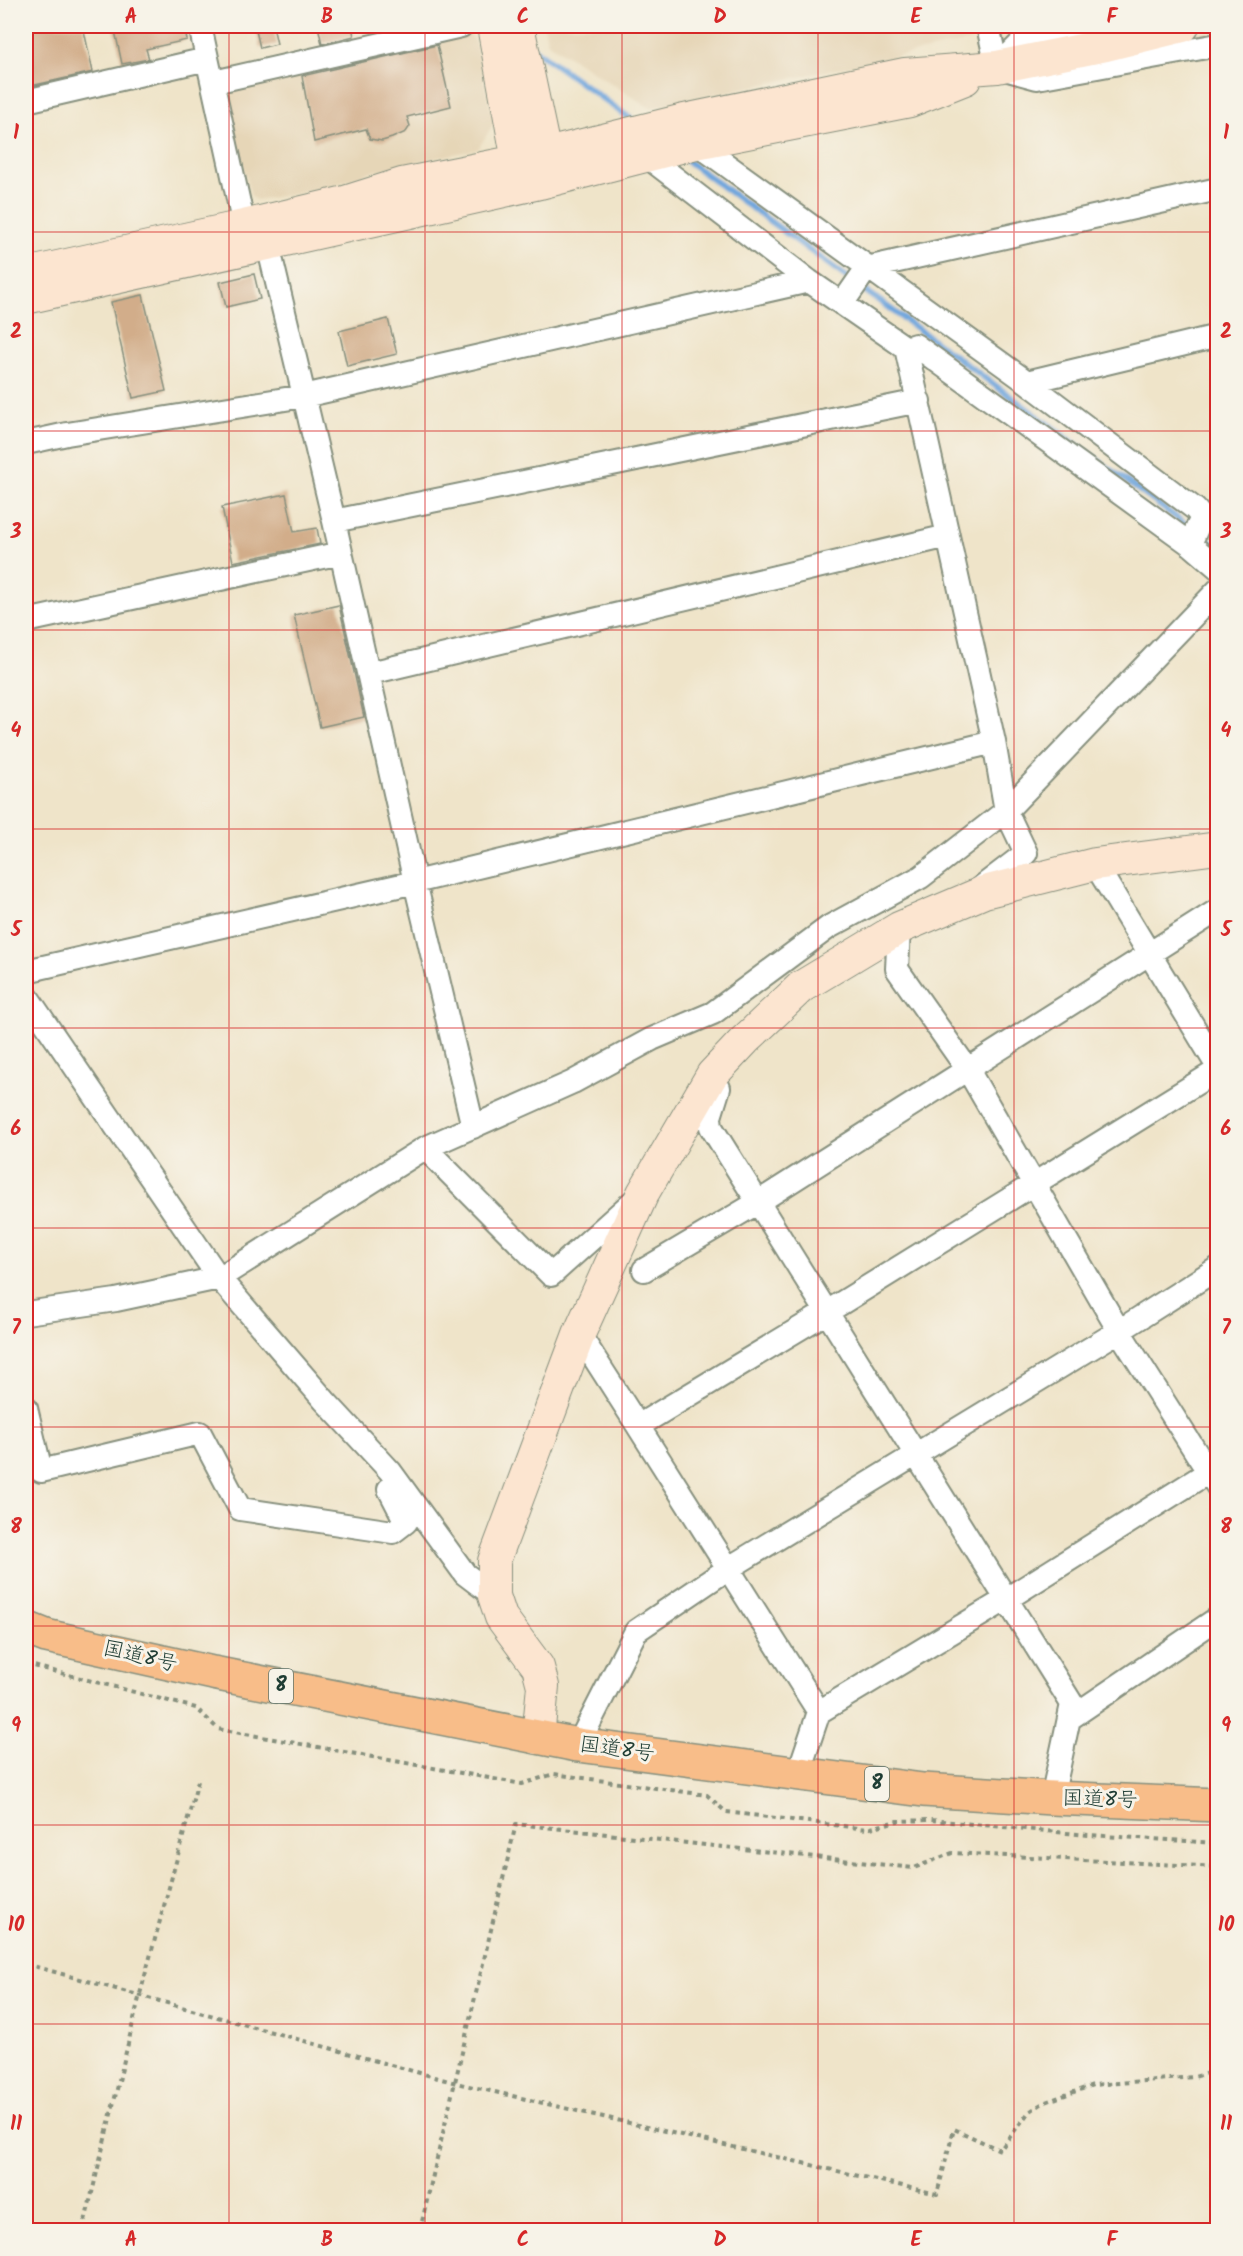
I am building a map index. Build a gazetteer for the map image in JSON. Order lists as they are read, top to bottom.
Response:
{
  "streets": {
    "highway": ["国道8号", "8"]
  },
  "grid": {
    "columns": [
      "A",
      "B",
      "C",
      "D",
      "E",
      "F"
    ],
    "rows": [
      "1",
      "2",
      "3",
      "4",
      "5",
      "6",
      "7",
      "8",
      "9",
      "10",
      "11"
    ]
  }
}
